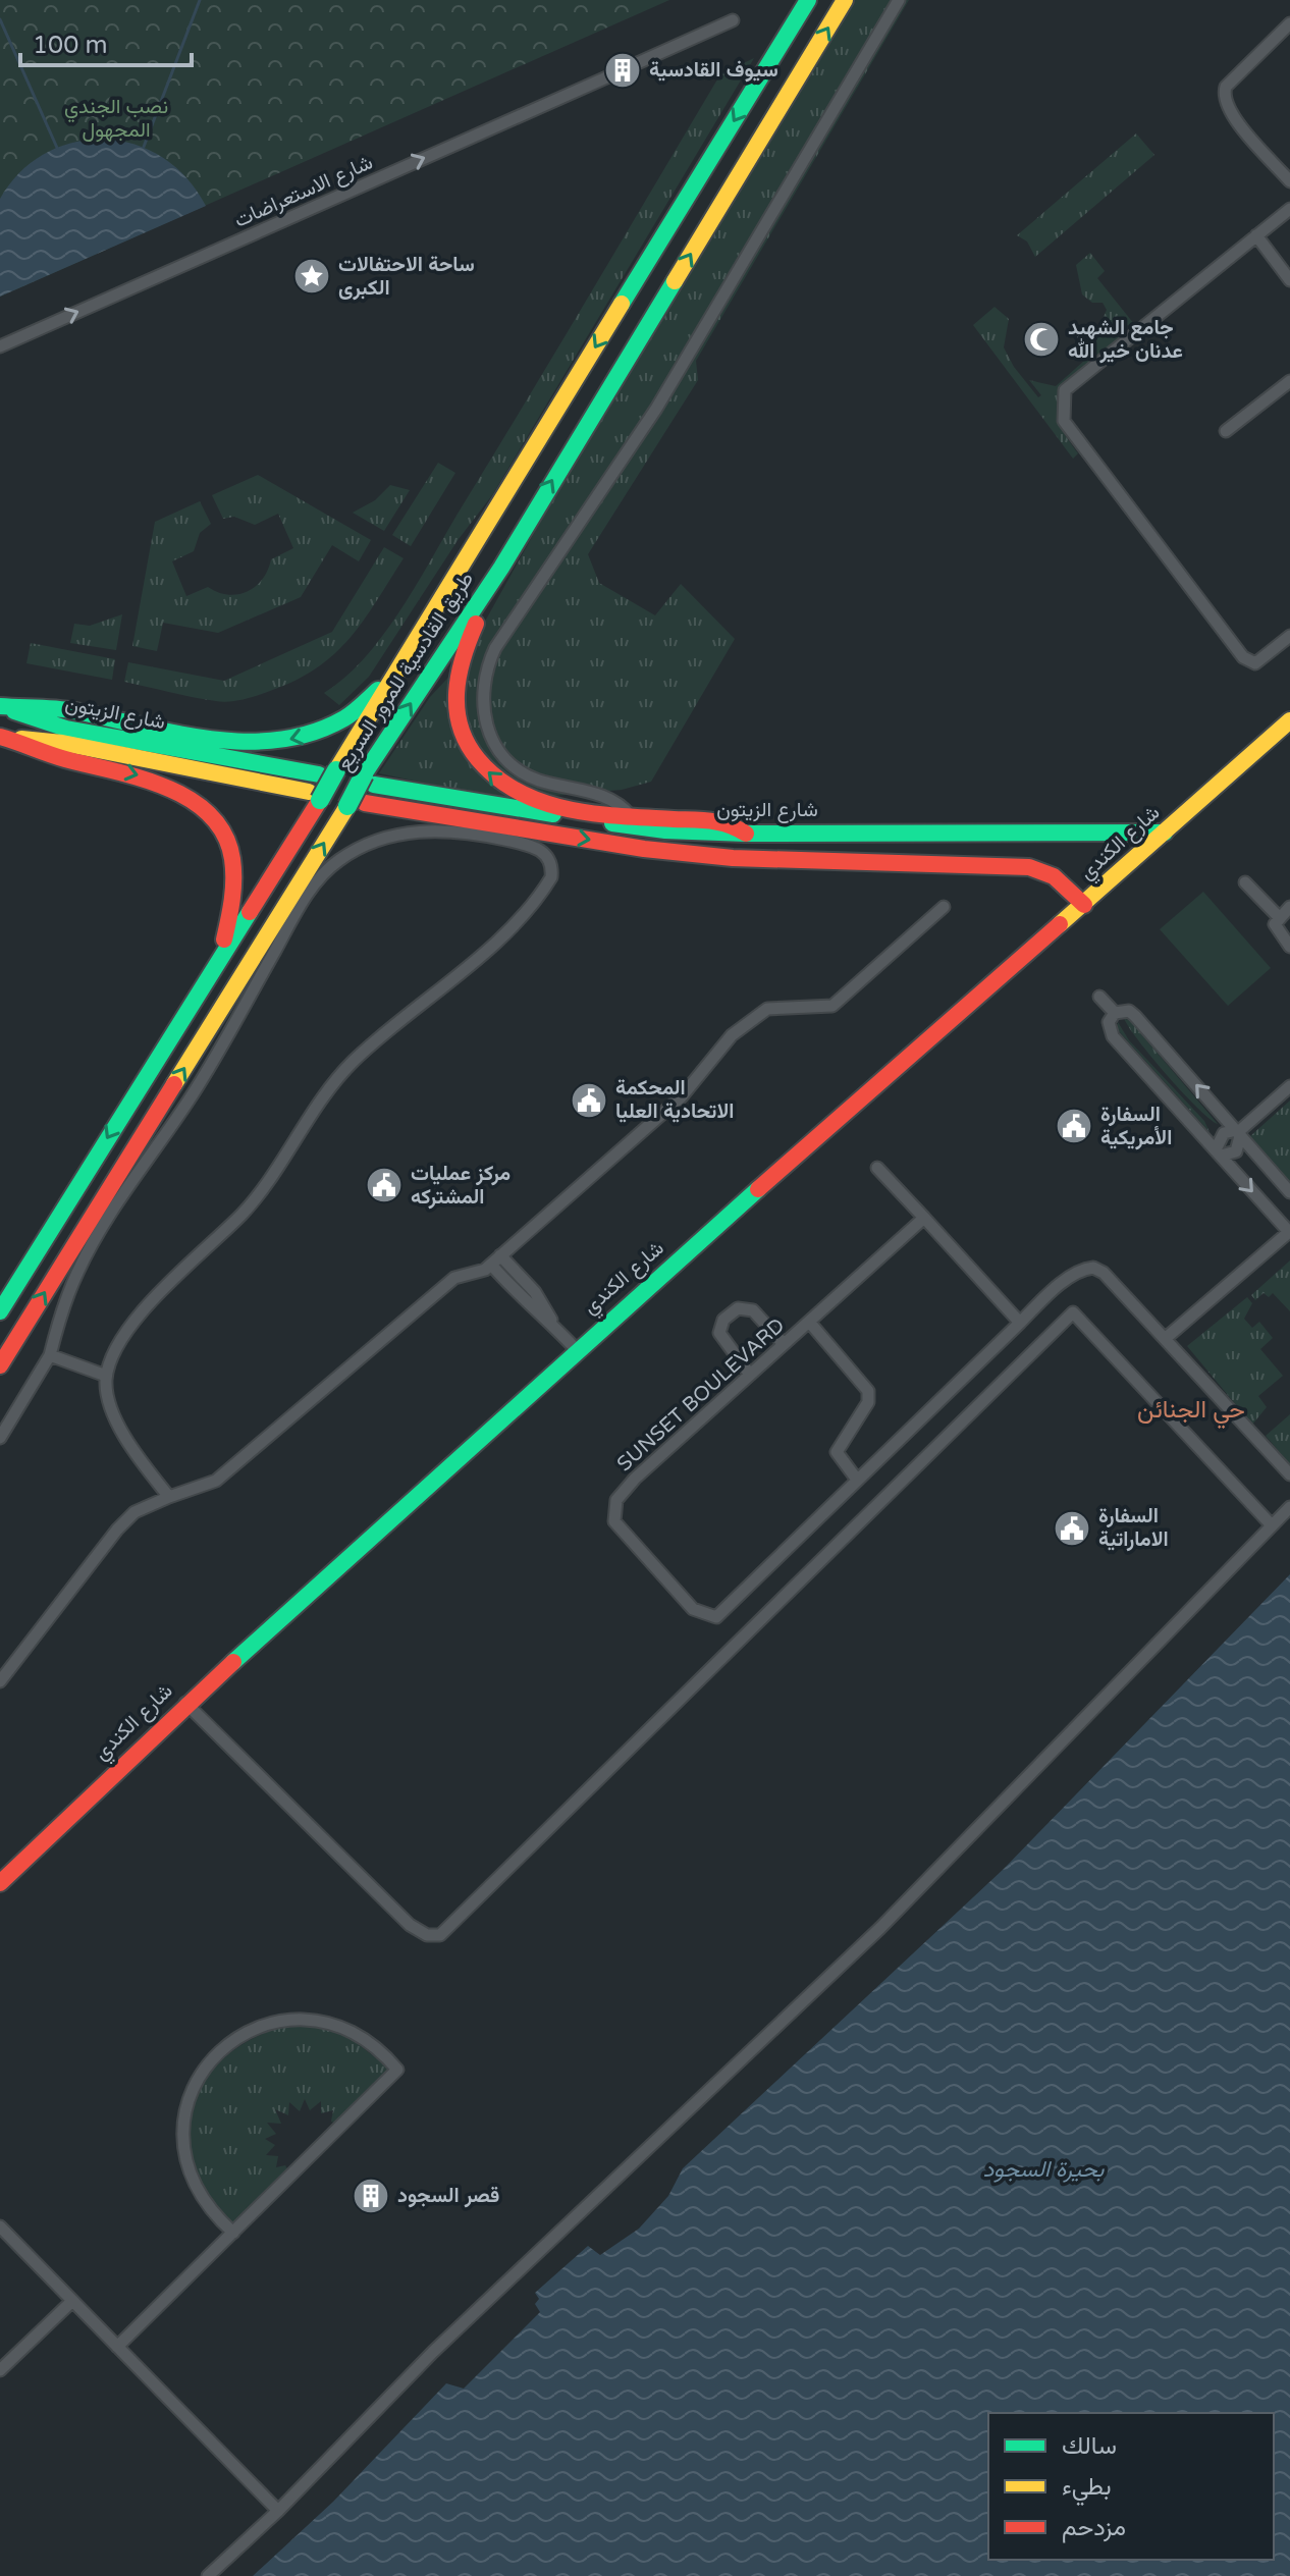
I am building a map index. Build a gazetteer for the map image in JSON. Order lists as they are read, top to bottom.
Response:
{
  "streets": {
    "main road": ["طريق القادسية للمرور السريع", "شارع الزيتون", "شارع الكندي"],
    "street": ["شارع الاستعراضات", "SUNSET BOULEVARD"]
  },
  "crossings": [
    ["طريق القادسية للمرور السريع", "شارع الزيتون"],
    ["شارع الزيتون", "شارع الكندي"]
  ],
  "one_way": ["شارع الاستعراضات"],
  "districts": ["حي الجنائن"],
  "water": ["بحيرة السجود"],
  "parks": ["نصب الجندي المجهول"],
  "places": {
    "building": ["سيوف القادسية", "قصر السجود"],
    "place": ["ساحة الاحتفالات الكبرى"],
    "mosque": ["جامع الشهيد عدنان خير الله"],
    "public building": [
      "المحكمة الاتحادية العليا",
      "السفارة الأمريكية",
      "مركز عمليات المشتركه",
      "السفارة الاماراتية"
    ]
  },
  "legend": ["سالك", "بطيء", "مزدحم"],
  "scale_bar": "100 m"
}
